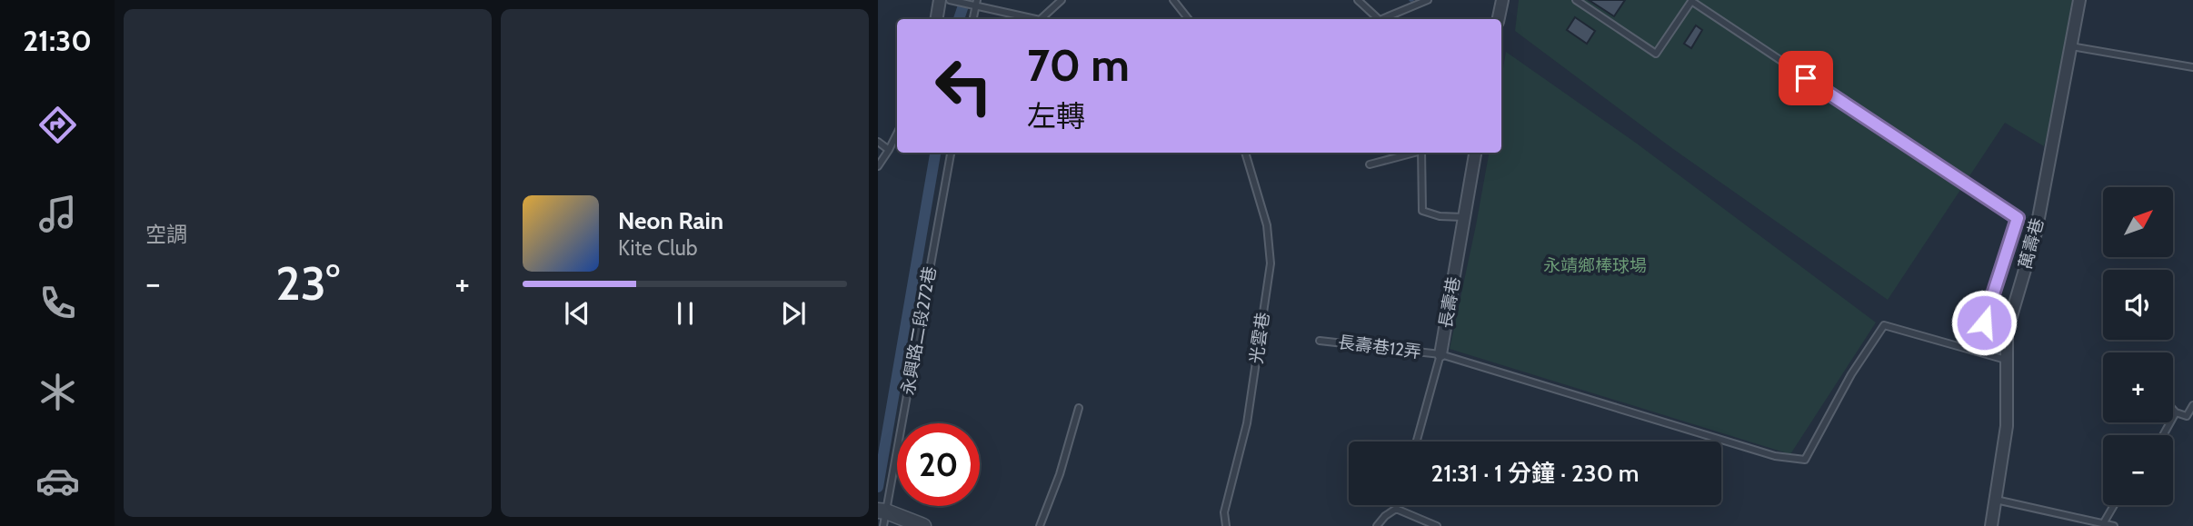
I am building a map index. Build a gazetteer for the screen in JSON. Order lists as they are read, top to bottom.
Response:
{
  "streets": {
    "street": ["萬壽巷", "長壽巷"],
    "lane": ["永興路二段272巷", "光雲巷", "長壽巷12弄"]
  },
  "crossings": [
    ["萬壽巷", "長壽巷12弄"],
    ["長壽巷", "長壽巷12弄"]
  ],
  "parks": ["永靖鄉棒球場"],
  "north": "top right",
  "page": {
    "tabs": "21:30",
    "tile": "空調",
    "turn": ["70 m", "左轉"],
    "map_buttons": ["+", "−"],
    "song": ["Neon Rain", "Kite Club"],
    "heat": ["−", "23°", "+"],
    "limit": "20",
    "trip": "21:31 · 1 分鐘 · 230 m"
  }
}
